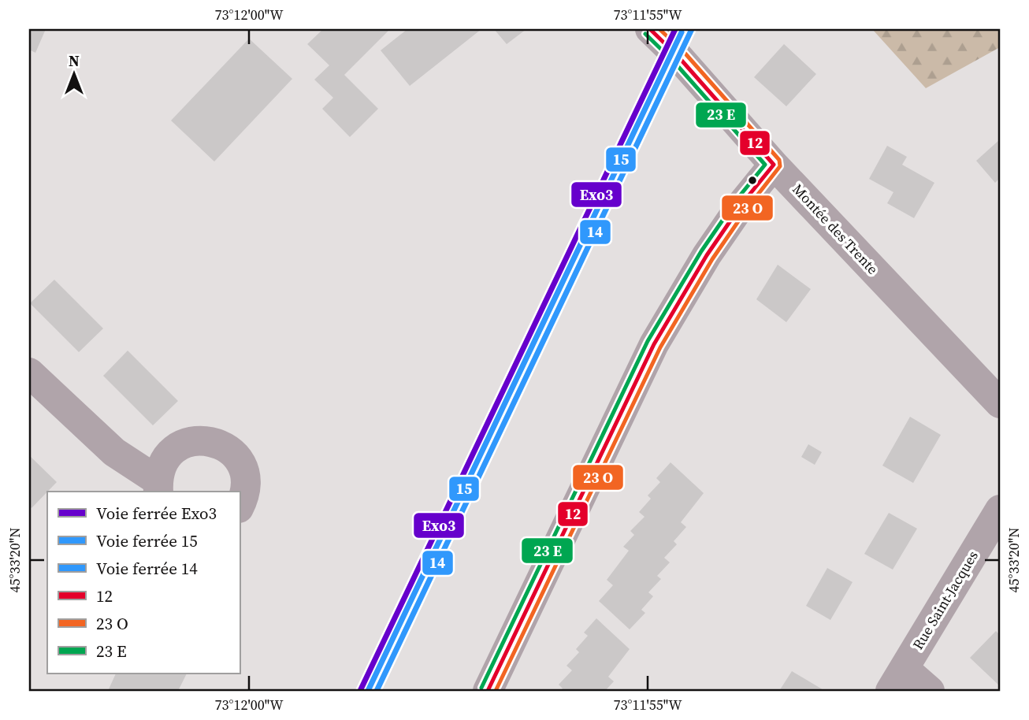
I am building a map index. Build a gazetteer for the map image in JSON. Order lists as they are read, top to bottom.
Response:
{
  "streets": {
    "street": ["Montée des Trente", "Rue Saint-Jacques"]
  },
  "lines": [
    "rail line Exo3",
    "rail line 14",
    "transit line 12",
    "rail line 15"
  ],
  "legend": [
    "Voie ferrée Exo3",
    "Voie ferrée 15",
    "Voie ferrée 14",
    "12",
    "23 O",
    "23 E"
  ],
  "north": "top",
  "coordinates": ["73°12'00\"W", "73°11'55\"W", "45°33'20\"N"]
}
